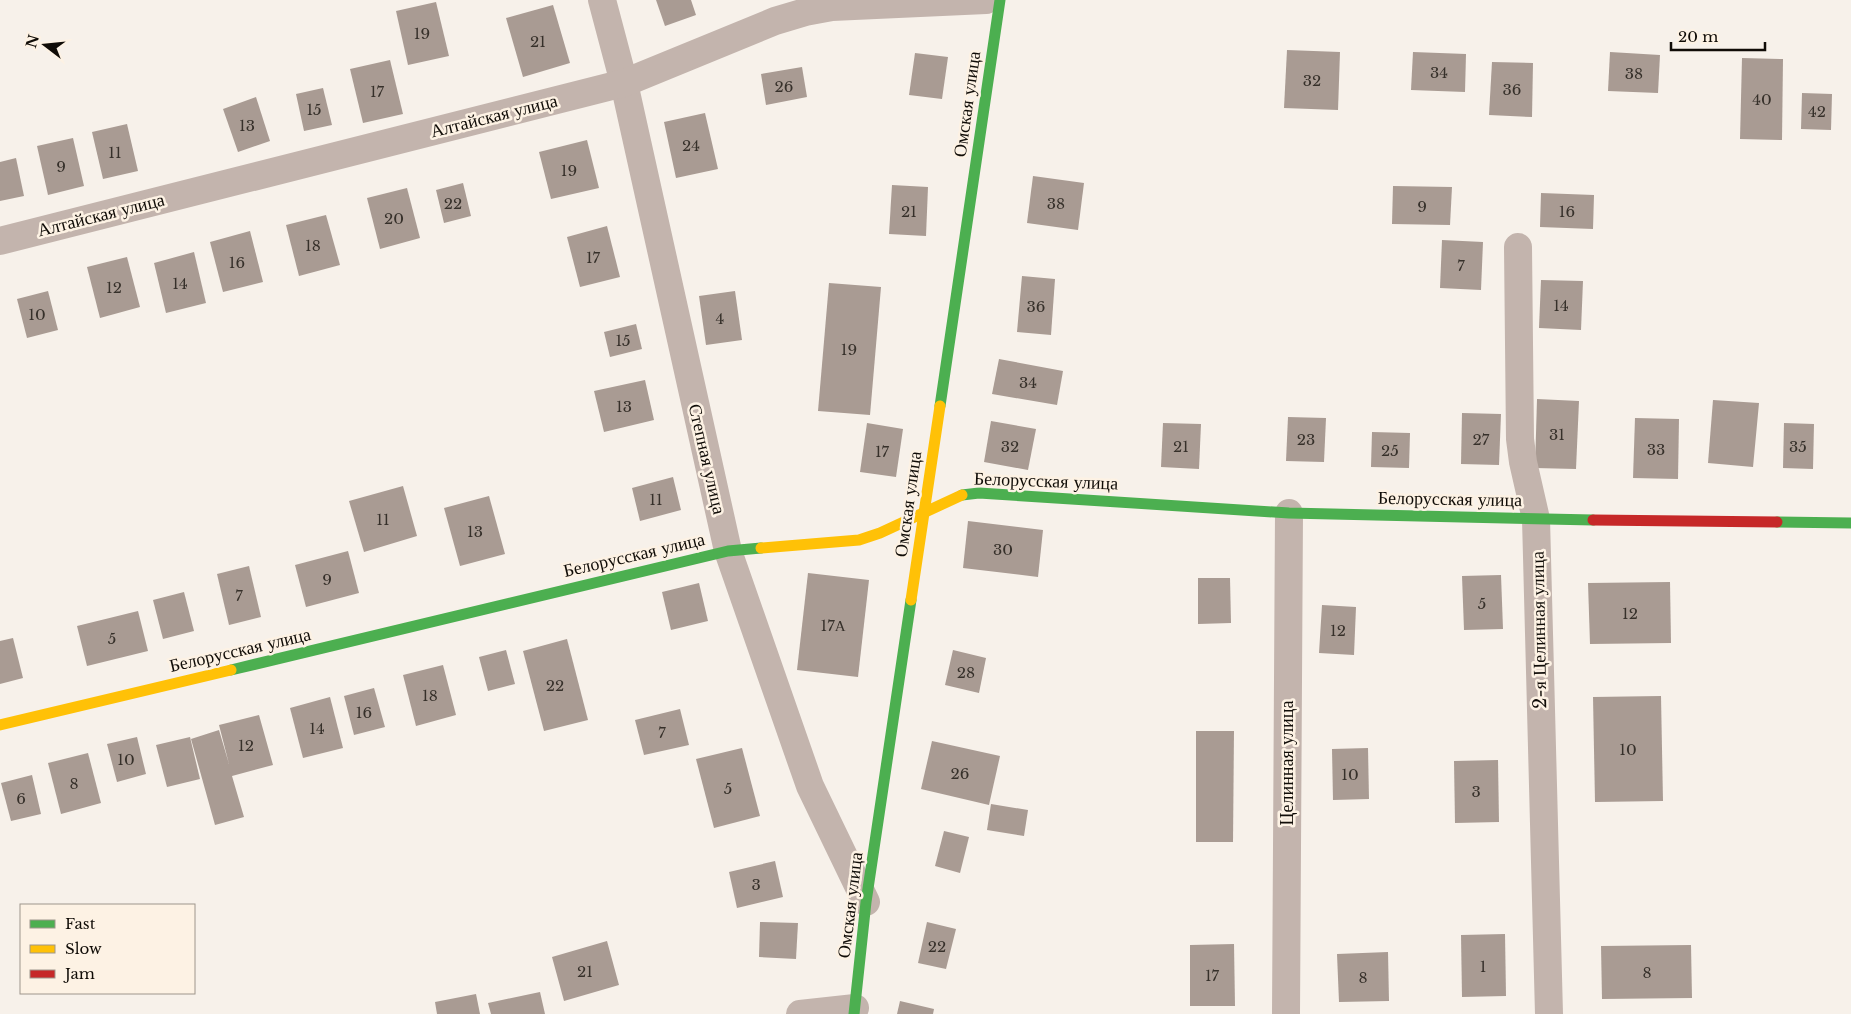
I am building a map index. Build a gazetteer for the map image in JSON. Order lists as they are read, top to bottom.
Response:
{
  "streets": {
    "street": [
      "Омская улица",
      "Алтайская улица",
      "Степная улица",
      "Белорусская улица",
      "2-я Целинная улица",
      "Целинная улица"
    ]
  },
  "crossings": [
    ["Омская улица", "Степная улица"],
    ["Омская улица", "Белорусская улица"],
    ["Алтайская улица", "Степная улица"],
    ["Степная улица", "Белорусская улица"],
    ["Белорусская улица", "2-я Целинная улица"],
    ["Белорусская улица", "Целинная улица"]
  ],
  "house_numbers": [
    "19",
    "21",
    "34",
    "38",
    "32",
    "26",
    "36",
    "17",
    "40",
    "15",
    "42",
    "13",
    "24",
    "11",
    "9",
    "19",
    "22",
    "38",
    "9",
    "21",
    "16",
    "20",
    "18",
    "17",
    "16",
    "7",
    "14",
    "12",
    "14",
    "36",
    "10",
    "4",
    "15",
    "19",
    "34",
    "13",
    "31",
    "23",
    "27",
    "32",
    "21",
    "35",
    "33",
    "25",
    "17",
    "11",
    "11",
    "13",
    "30",
    "9",
    "7",
    "5",
    "12",
    "17А",
    "12",
    "5",
    "28",
    "22",
    "18",
    "16",
    "14",
    "7",
    "12",
    "10",
    "10",
    "26",
    "10",
    "8",
    "5",
    "3",
    "6",
    "3",
    "22",
    "1",
    "21",
    "8",
    "17",
    "8"
  ],
  "legend": ["Fast", "Slow", "Jam"],
  "scale_bar": "20 m",
  "north": "left"
}
